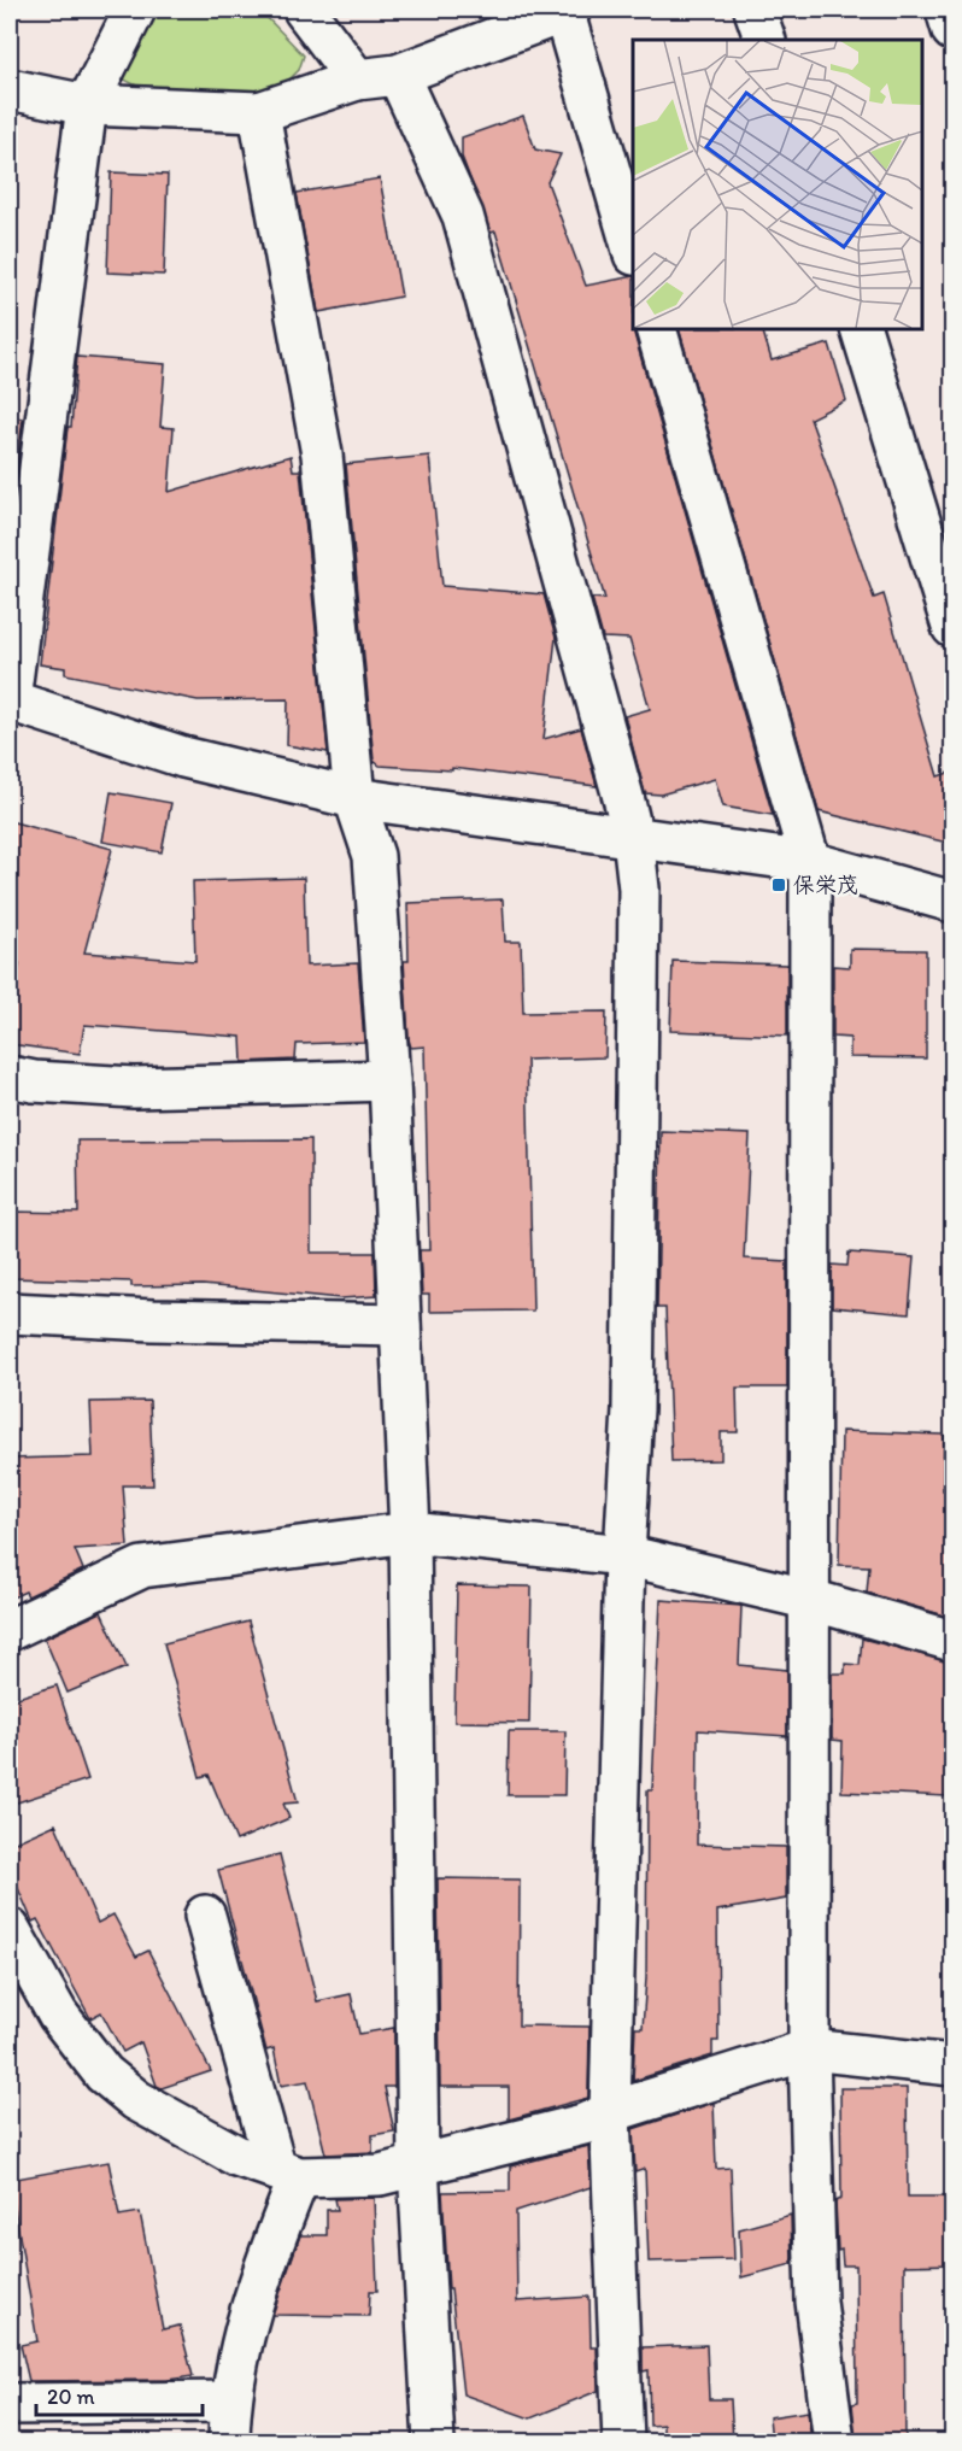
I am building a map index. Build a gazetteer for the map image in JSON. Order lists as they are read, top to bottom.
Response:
{
  "places": {
    "transit": ["保栄茂"]
  },
  "scale_bar": "20 m"
}
